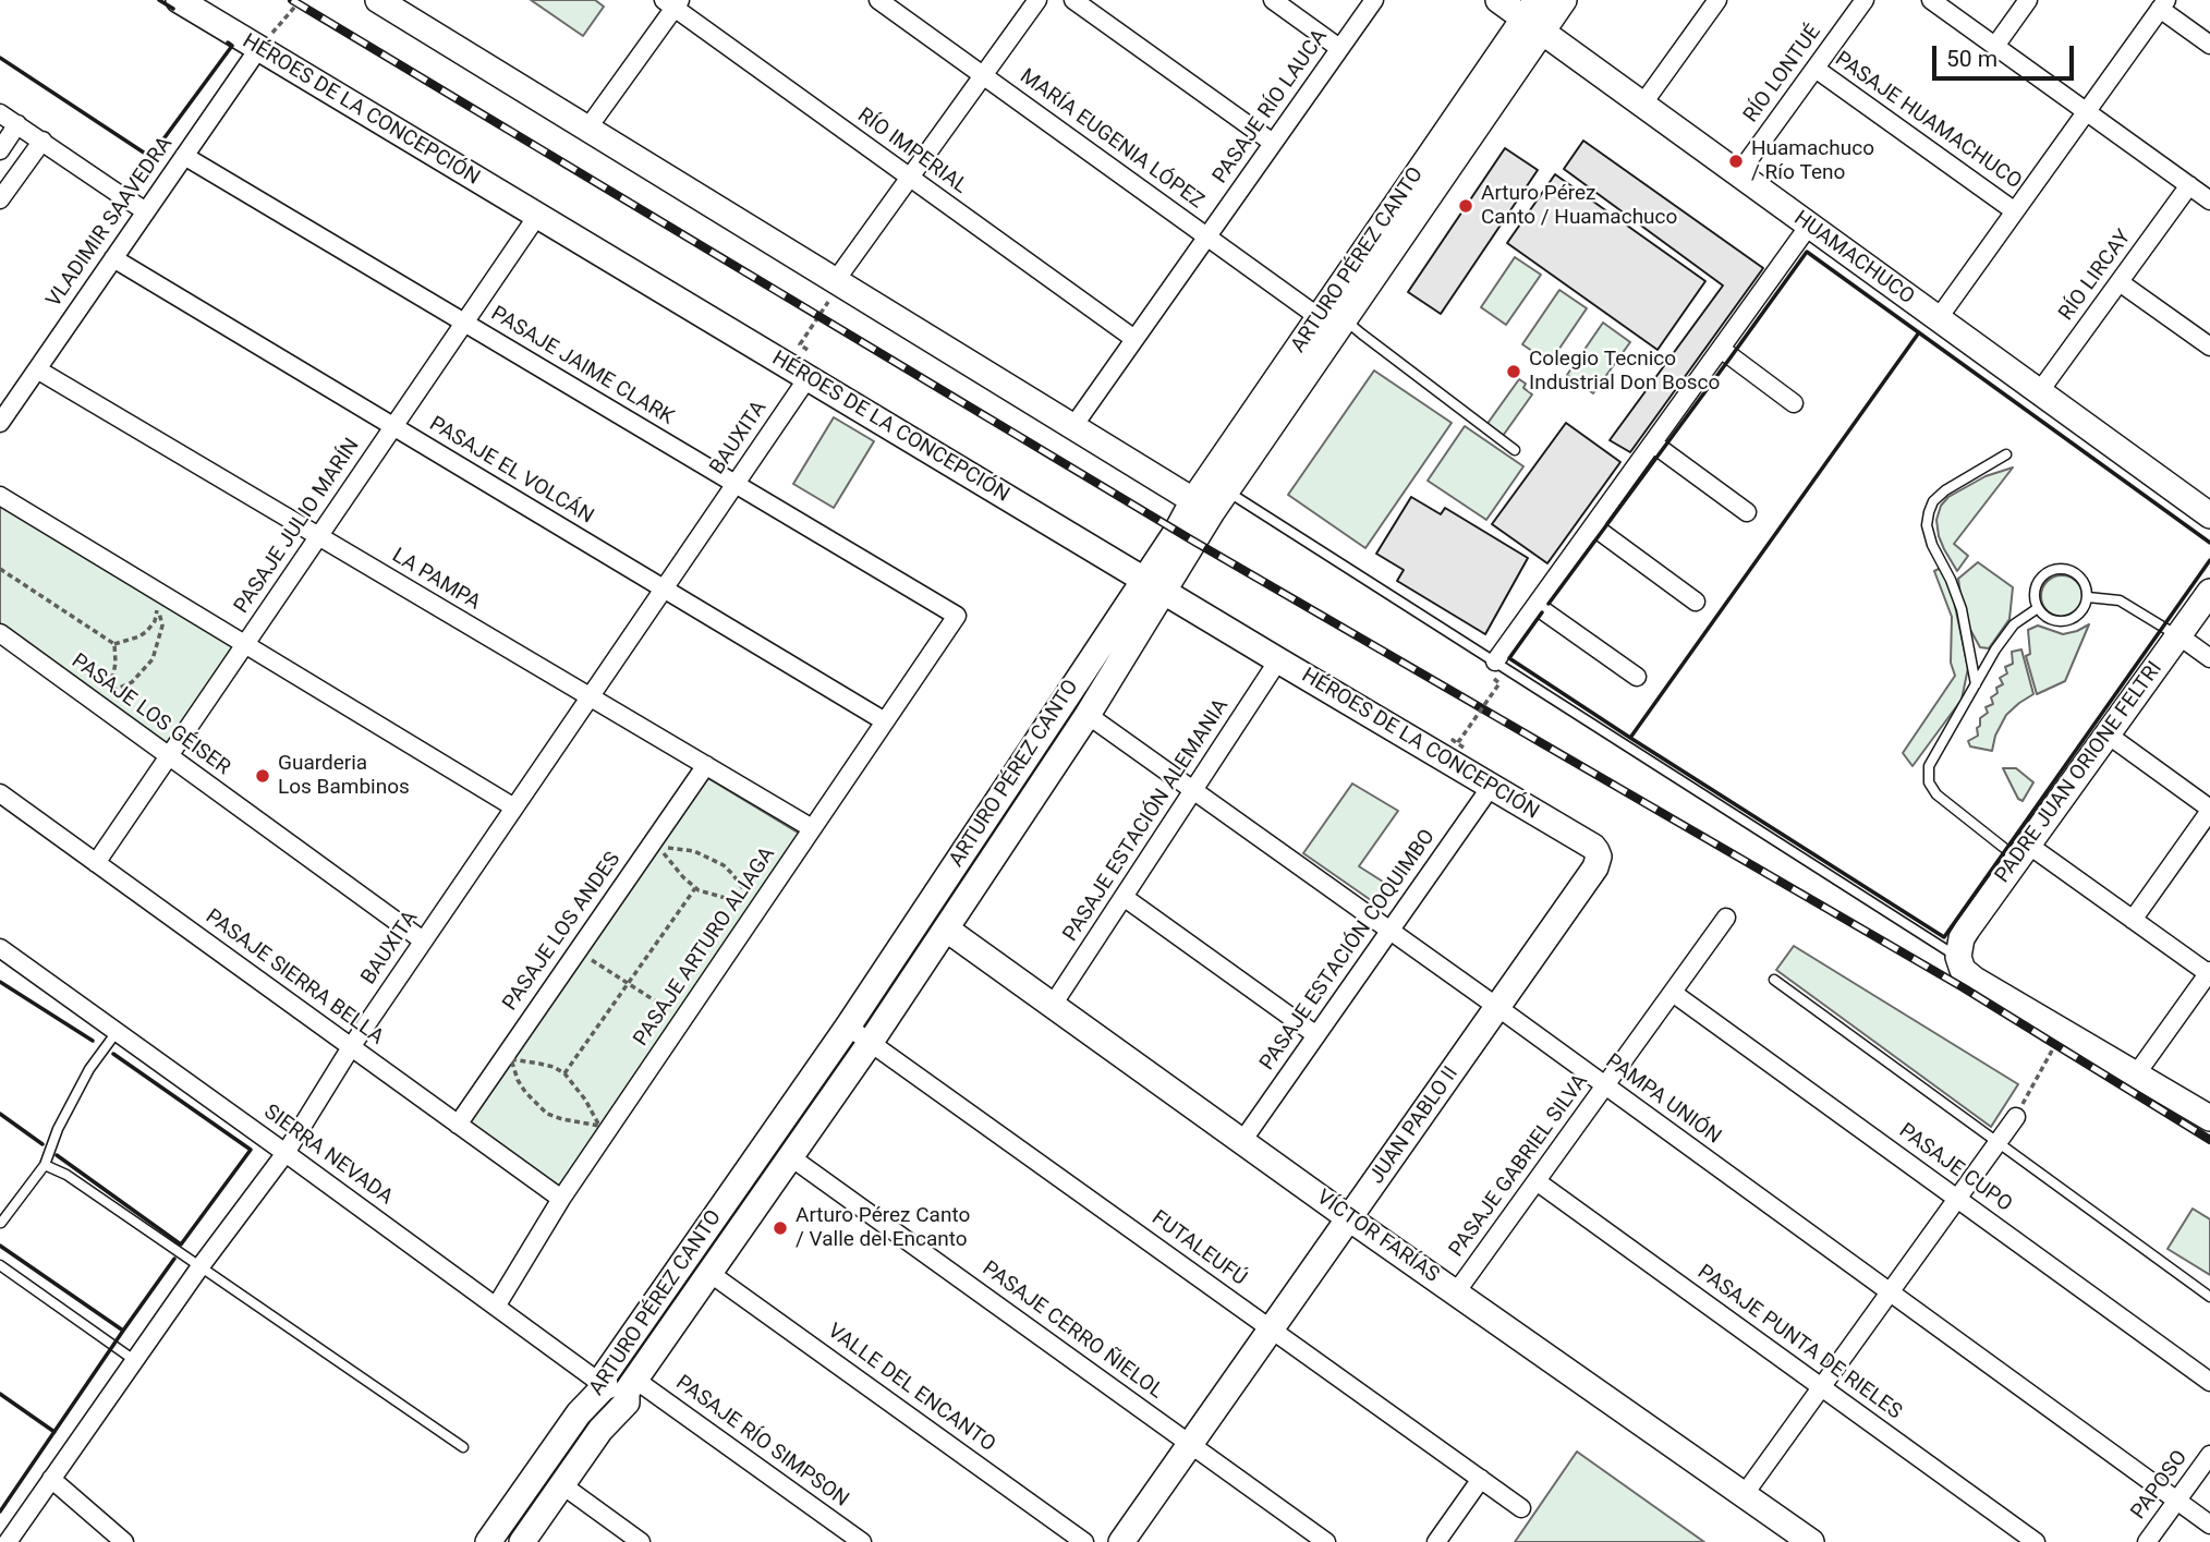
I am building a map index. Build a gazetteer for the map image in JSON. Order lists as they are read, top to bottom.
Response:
{
  "streets": {
    "street": [
      "RÍO LONTUÉ",
      "PASAJE RÍO LAUCA",
      "HÉROES DE LA CONCEPCIÓN",
      "PASAJE HUAMACHUCO",
      "MARÍA EUGENIA LÓPEZ",
      "RÍO IMPERIAL",
      "VLADIMIR SAAVEDRA",
      "HUAMACHUCO",
      "ARTURO PÉREZ CANTO",
      "RÍO LIRCAY",
      "PASAJE JAIME CLARK",
      "BAUXITA",
      "PASAJE EL VOLCÁN",
      "PASAJE JULIO MARÍN",
      "LA PAMPA",
      "PASAJE LOS GÉISER",
      "PADRE JUAN ORIONE FELTRI",
      "PASAJE ESTACIÓN ALEMANIA",
      "PASAJE LOS ANDES",
      "PASAJE ARTURO ALIAGA",
      "PASAJE ESTACIÓN COQUIMBO",
      "PASAJE SIERRA BELLA",
      "PAMPA UNIÓN",
      "JUAN PABLO II",
      "SIERRA NEVADA",
      "PASAJE GABRIEL SILVA",
      "PASAJE CUPO",
      "VÍCTOR FARÍAS",
      "FUTALEUFÚ",
      "PASAJE CERRO ÑIELOL",
      "PASAJE PUNTA DE RIELES",
      "VALLE DEL ENCANTO",
      "PASAJE RÍO SIMPSON",
      "PAPOSO"
    ]
  },
  "crossings": [
    ["RÍO LONTUÉ", "PASAJE HUAMACHUCO"],
    ["RÍO LONTUÉ", "HUAMACHUCO"],
    ["PASAJE RÍO LAUCA", "MARÍA EUGENIA LÓPEZ"],
    ["PASAJE RÍO LAUCA", "RÍO IMPERIAL"],
    ["HÉROES DE LA CONCEPCIÓN", "VLADIMIR SAAVEDRA"],
    ["HÉROES DE LA CONCEPCIÓN", "ARTURO PÉREZ CANTO"],
    ["HÉROES DE LA CONCEPCIÓN", "BAUXITA"],
    ["HÉROES DE LA CONCEPCIÓN", "PASAJE JULIO MARÍN"],
    ["HÉROES DE LA CONCEPCIÓN", "PASAJE ESTACIÓN ALEMANIA"],
    ["HÉROES DE LA CONCEPCIÓN", "PASAJE ESTACIÓN COQUIMBO"],
    ["HÉROES DE LA CONCEPCIÓN", "JUAN PABLO II"],
    ["MARÍA EUGENIA LÓPEZ", "ARTURO PÉREZ CANTO"],
    ["VLADIMIR SAAVEDRA", "PASAJE JAIME CLARK"],
    ["VLADIMIR SAAVEDRA", "PASAJE EL VOLCÁN"],
    ["VLADIMIR SAAVEDRA", "LA PAMPA"],
    ["HUAMACHUCO", "ARTURO PÉREZ CANTO"],
    ["HUAMACHUCO", "RÍO LIRCAY"],
    ["ARTURO PÉREZ CANTO", "PAMPA UNIÓN"],
    ["ARTURO PÉREZ CANTO", "SIERRA NEVADA"],
    ["ARTURO PÉREZ CANTO", "VÍCTOR FARÍAS"],
    ["ARTURO PÉREZ CANTO", "FUTALEUFÚ"],
    ["ARTURO PÉREZ CANTO", "PASAJE CERRO ÑIELOL"],
    ["ARTURO PÉREZ CANTO", "VALLE DEL ENCANTO"],
    ["ARTURO PÉREZ CANTO", "PASAJE RÍO SIMPSON"],
    ["PASAJE JAIME CLARK", "BAUXITA"],
    ["PASAJE JAIME CLARK", "PASAJE JULIO MARÍN"],
    ["PASAJE JAIME CLARK", "PASAJE ARTURO ALIAGA"],
    ["BAUXITA", "PASAJE EL VOLCÁN"],
    ["BAUXITA", "LA PAMPA"],
    ["BAUXITA", "PASAJE LOS GÉISER"],
    ["BAUXITA", "PASAJE SIERRA BELLA"],
    ["BAUXITA", "SIERRA NEVADA"],
    ["PASAJE EL VOLCÁN", "PASAJE JULIO MARÍN"],
    ["PASAJE EL VOLCÁN", "PASAJE ARTURO ALIAGA"],
    ["PASAJE JULIO MARÍN", "LA PAMPA"],
    ["PASAJE JULIO MARÍN", "PASAJE LOS GÉISER"],
    ["PASAJE JULIO MARÍN", "PASAJE SIERRA BELLA"],
    ["LA PAMPA", "PASAJE LOS ANDES"],
    ["LA PAMPA", "PASAJE ARTURO ALIAGA"],
    ["PASAJE ESTACIÓN ALEMANIA", "PAMPA UNIÓN"],
    ["PASAJE ESTACIÓN ALEMANIA", "VÍCTOR FARÍAS"],
    ["PASAJE LOS ANDES", "PASAJE SIERRA BELLA"],
    ["PASAJE ARTURO ALIAGA", "PASAJE SIERRA BELLA"],
    ["PASAJE ARTURO ALIAGA", "SIERRA NEVADA"],
    ["PASAJE ESTACIÓN COQUIMBO", "PAMPA UNIÓN"],
    ["PASAJE ESTACIÓN COQUIMBO", "VÍCTOR FARÍAS"],
    ["PAMPA UNIÓN", "JUAN PABLO II"],
    ["PAMPA UNIÓN", "PASAJE GABRIEL SILVA"],
    ["PAMPA UNIÓN", "PAPOSO"],
    ["JUAN PABLO II", "VÍCTOR FARÍAS"],
    ["JUAN PABLO II", "FUTALEUFÚ"],
    ["JUAN PABLO II", "PASAJE CERRO ÑIELOL"],
    ["SIERRA NEVADA", "PASAJE RÍO SIMPSON"],
    ["PASAJE GABRIEL SILVA", "PASAJE CUPO"],
    ["PASAJE GABRIEL SILVA", "VÍCTOR FARÍAS"],
    ["PASAJE GABRIEL SILVA", "PASAJE PUNTA DE RIELES"]
  ],
  "places": [
    "Huamachuco / Río Teno",
    "Arturo Pérez Canto / Huamachuco",
    "Colegio Tecnico Industrial Don Bosco",
    "Guarderia Los Bambinos",
    "Arturo Pérez Canto / Valle del Encanto"
  ],
  "scale_bar": "50 m"
}
